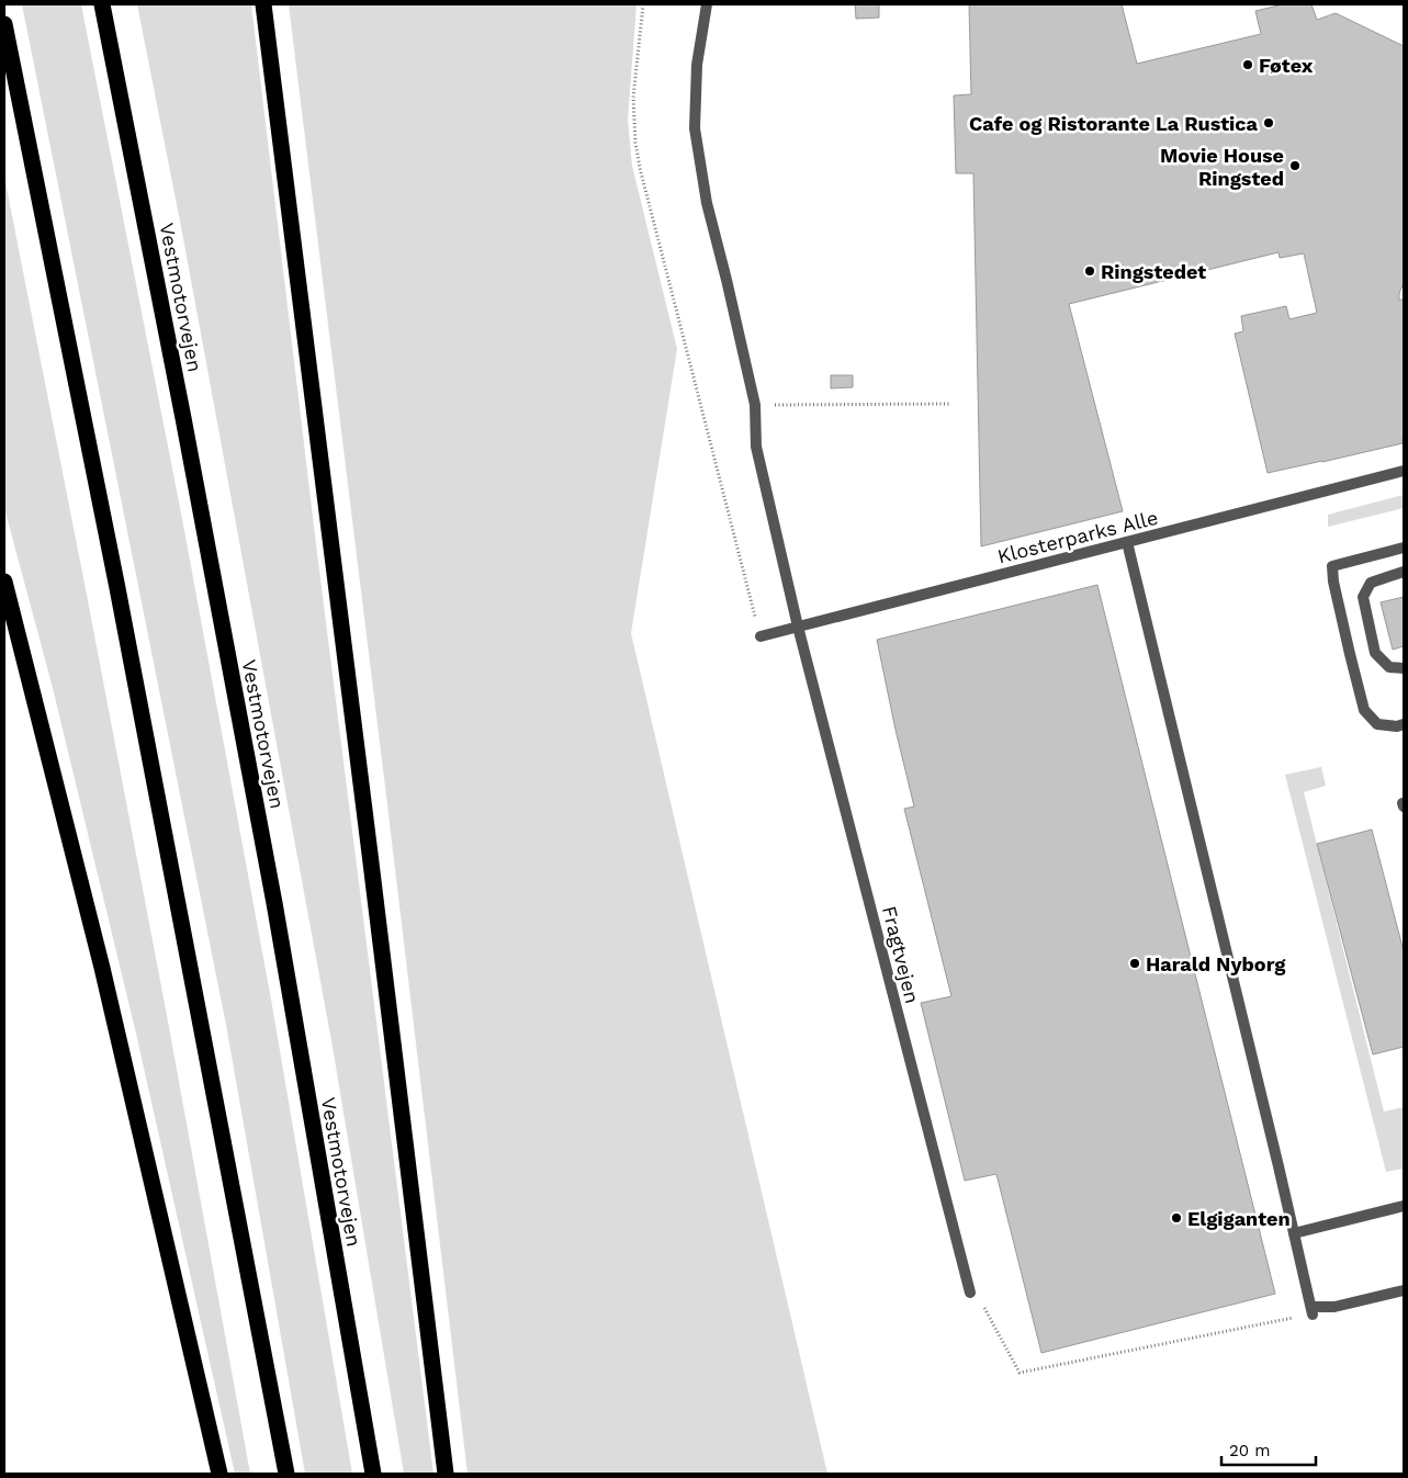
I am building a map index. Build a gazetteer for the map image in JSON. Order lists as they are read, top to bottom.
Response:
{
  "streets": {
    "highway": ["Vestmotorvejen"],
    "street": ["Klosterparks Alle", "Fragtvejen"]
  },
  "crossings": [
    ["Klosterparks Alle", "Fragtvejen"]
  ],
  "places": [
    "Føtex",
    "Cafe og Ristorante La Rustica",
    "Movie House Ringsted",
    "Ringstedet",
    "Harald Nyborg",
    "Elgiganten"
  ],
  "scale_bar": "20 m"
}
